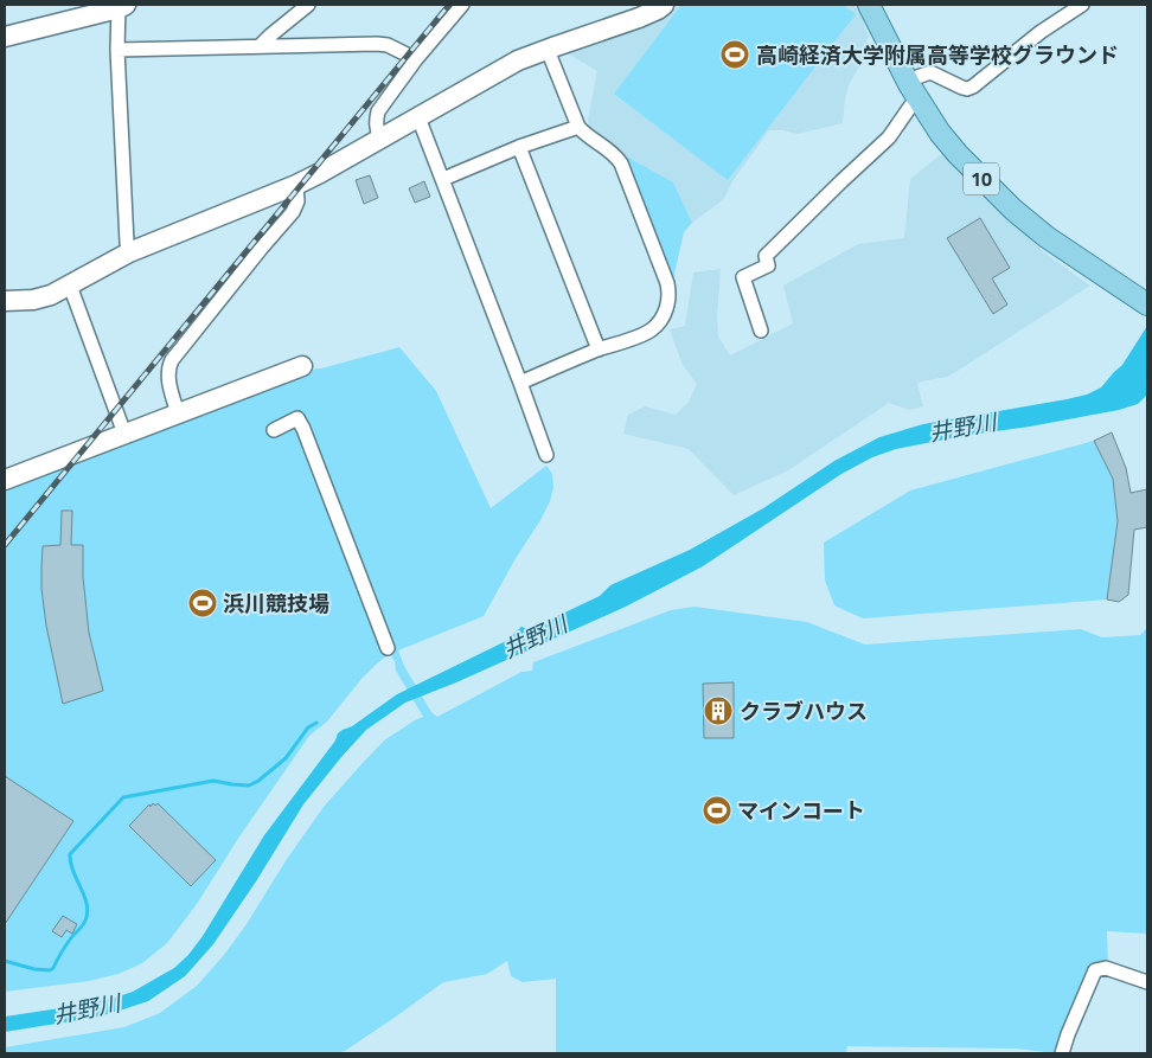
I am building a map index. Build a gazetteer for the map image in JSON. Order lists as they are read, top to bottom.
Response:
{
  "streets": {
    "main road": ["10"]
  },
  "water": ["井野川"],
  "places": {
    "sports": ["高崎経済大学附属高等学校グラウンド", "浜川競技場", "マインコート"],
    "building": ["クラブハウス"]
  }
}
